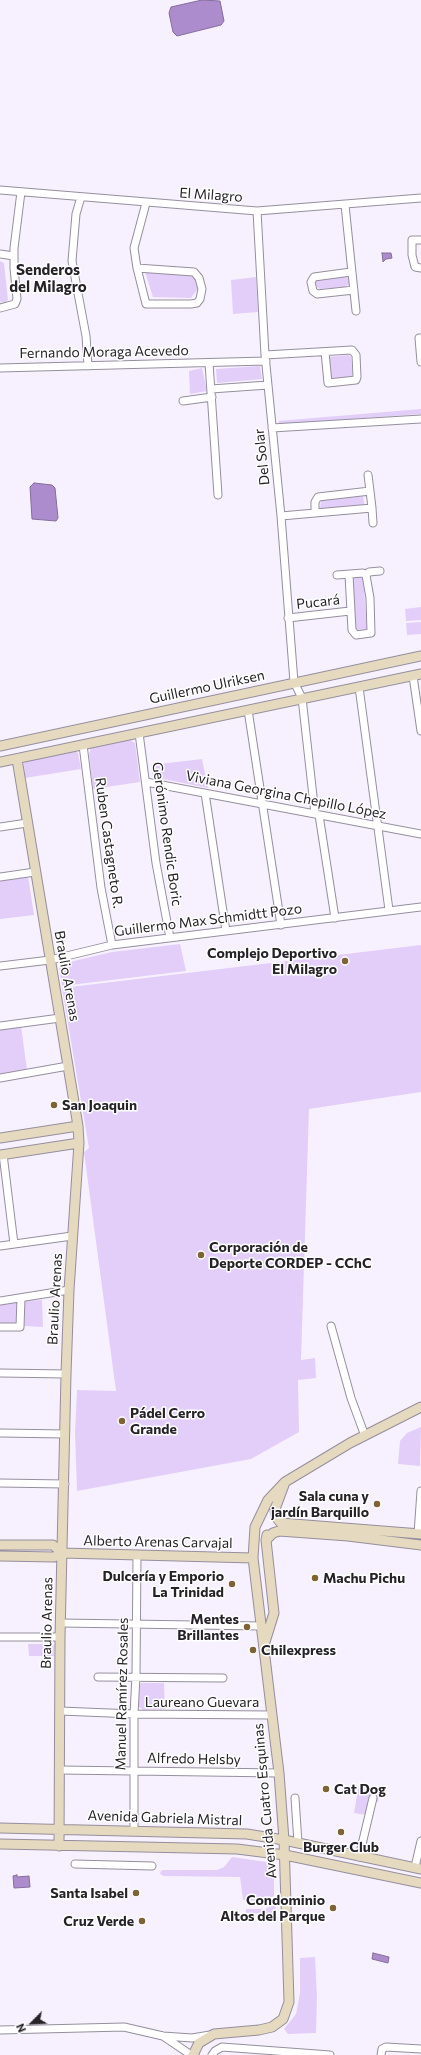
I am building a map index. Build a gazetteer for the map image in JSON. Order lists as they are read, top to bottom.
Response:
{
  "streets": {
    "street": [
      "El Milagro",
      "Fernando Moraga Acevedo",
      "Del Solar",
      "Pucará",
      "Guillermo Ulriksen",
      "Viviana Georgina Chepillo López",
      "Gerónimo Rendic Boric",
      "Ruben Castagneto R.",
      "Guillermo Max Schmidtt Pozo",
      "Braulio Arenas",
      "Alberto Arenas Carvajal",
      "Manuel Ramírez Rosales",
      "Laureano Guevara",
      "Alfredo Helsby",
      "Avenida Cuatro Esquinas",
      "Avenida Gabriela Mistral"
    ]
  },
  "crossings": [
    ["El Milagro", "Del Solar"],
    ["Fernando Moraga Acevedo", "Del Solar"],
    ["Del Solar", "Pucará"],
    ["Del Solar", "Guillermo Ulriksen"],
    ["Viviana Georgina Chepillo López", "Gerónimo Rendic Boric"],
    ["Gerónimo Rendic Boric", "Guillermo Max Schmidtt Pozo"],
    ["Ruben Castagneto R.", "Guillermo Max Schmidtt Pozo"],
    ["Guillermo Max Schmidtt Pozo", "Braulio Arenas"],
    ["Braulio Arenas", "Alberto Arenas Carvajal"],
    ["Braulio Arenas", "Laureano Guevara"],
    ["Braulio Arenas", "Alfredo Helsby"],
    ["Braulio Arenas", "Avenida Gabriela Mistral"],
    ["Alberto Arenas Carvajal", "Manuel Ramírez Rosales"],
    ["Manuel Ramírez Rosales", "Laureano Guevara"],
    ["Manuel Ramírez Rosales", "Alfredo Helsby"],
    ["Manuel Ramírez Rosales", "Avenida Gabriela Mistral"],
    ["Laureano Guevara", "Avenida Cuatro Esquinas"],
    ["Alfredo Helsby", "Avenida Cuatro Esquinas"],
    ["Avenida Cuatro Esquinas", "Avenida Gabriela Mistral"]
  ],
  "districts": ["Senderos del Milagro"],
  "places": [
    "Complejo Deportivo El Milagro",
    "San Joaquin",
    "Corporación de Deporte CORDEP - CChC",
    "Pádel Cerro Grande",
    "Sala cuna y jardín Barquillo",
    "Machu Pichu",
    "Dulcería y Emporio La Trinidad",
    "Mentes Brillantes",
    "Chilexpress",
    "Cat Dog",
    "Burger Club",
    "Santa Isabel",
    "Condominio Altos del Parque",
    "Cruz Verde"
  ],
  "north": "bottom left"
}
